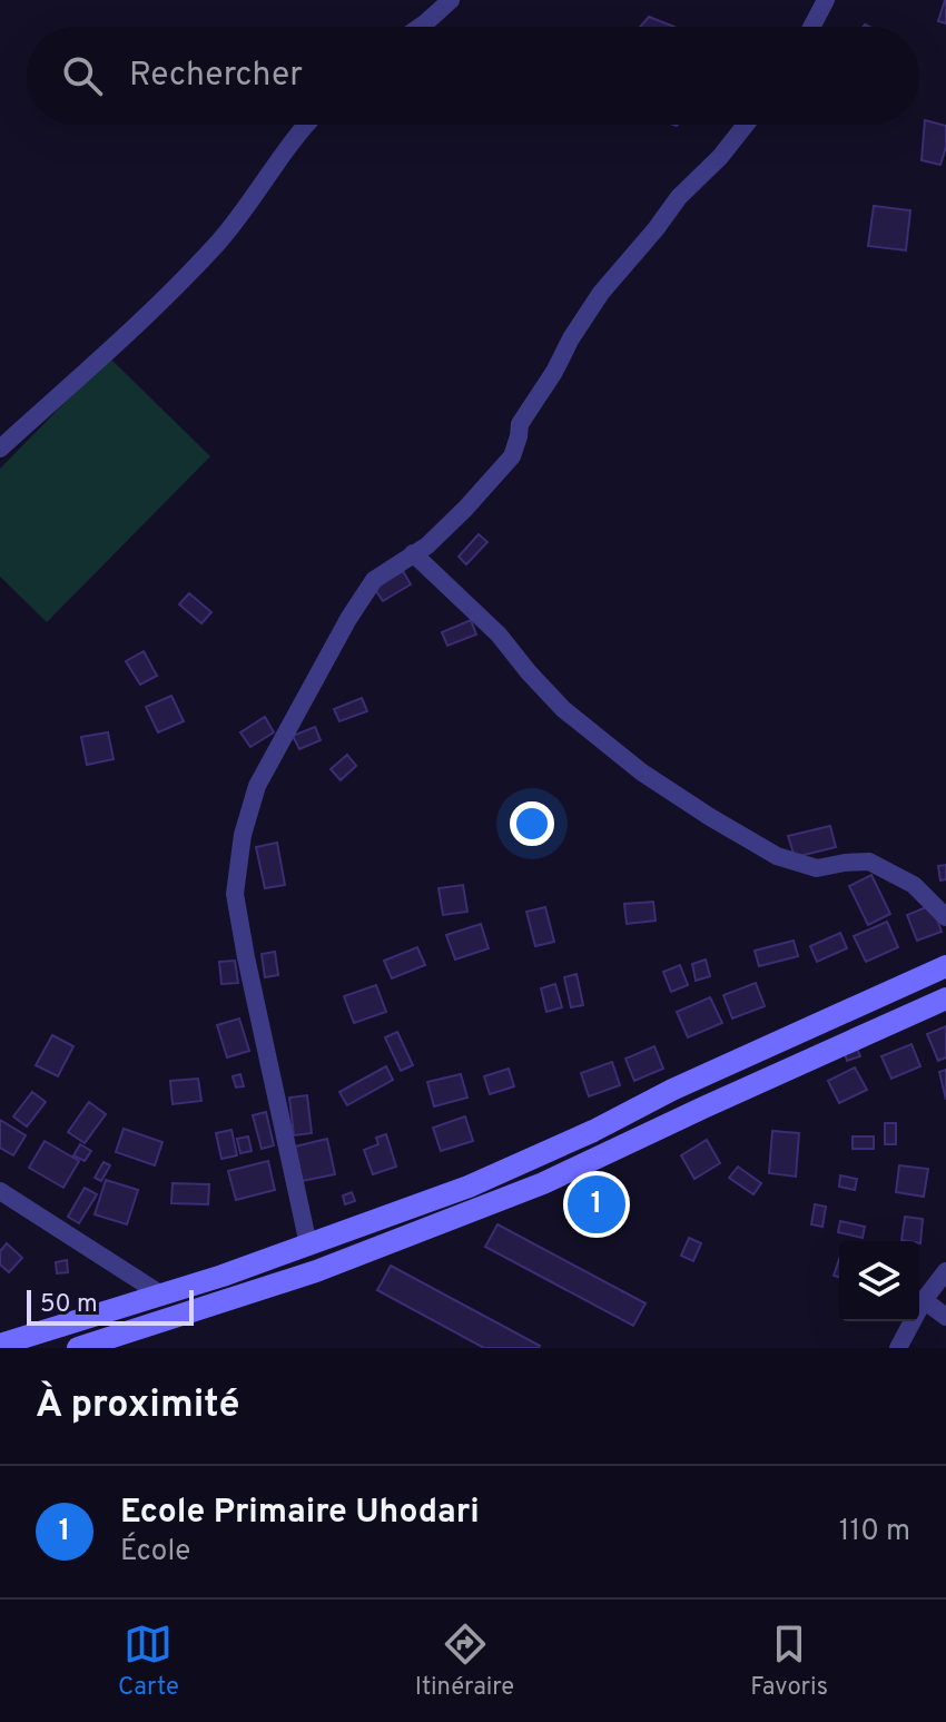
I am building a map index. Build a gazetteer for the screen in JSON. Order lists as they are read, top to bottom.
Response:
{
  "scale_bar": "50 m",
  "page": {
    "search": "Rechercher",
    "pins": "1",
    "scale": "50 m",
    "heading": "À proximité",
    "list": [
      {
        "mark": "1",
        "name": "Ecole Primaire Uhodari",
        "note": "École",
        "value": "110 m"
      }
    ],
    "nav": ["Carte", "Itinéraire", "Favoris"]
  }
}
